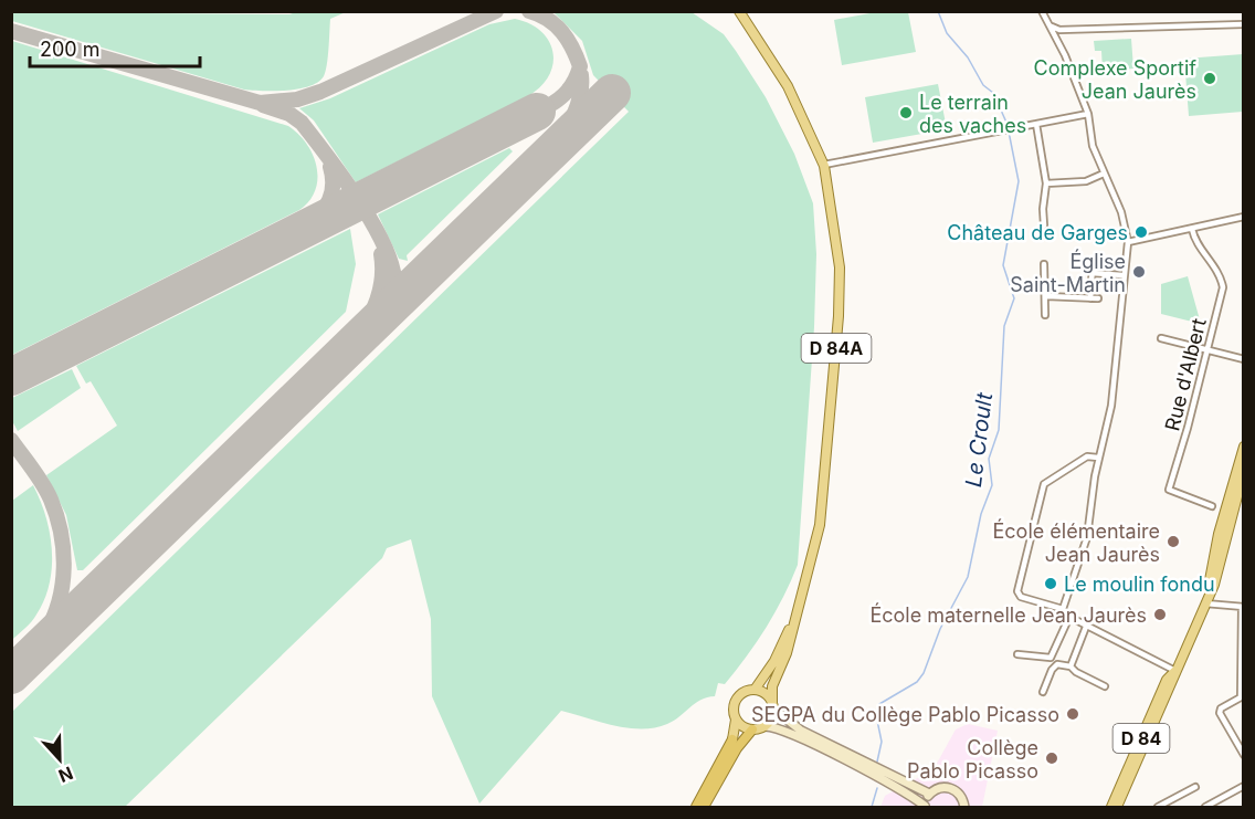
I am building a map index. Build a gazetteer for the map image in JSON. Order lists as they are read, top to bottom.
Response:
{
  "streets": {
    "main road": ["D 84A", "D 84"],
    "street": ["Rue d'Albert"]
  },
  "water": ["Le Croult"],
  "places": [
    "Complexe Sportif Jean Jaurès",
    "Le terrain des vaches",
    "Château de Garges",
    "Église Saint-Martin",
    "École élémentaire Jean Jaurès",
    "Le moulin fondu",
    "École maternelle Jean Jaurès",
    "SEGPA du Collège Pablo Picasso",
    "Collège Pablo Picasso"
  ],
  "scale_bar": "200 m",
  "north": "bottom"
}
